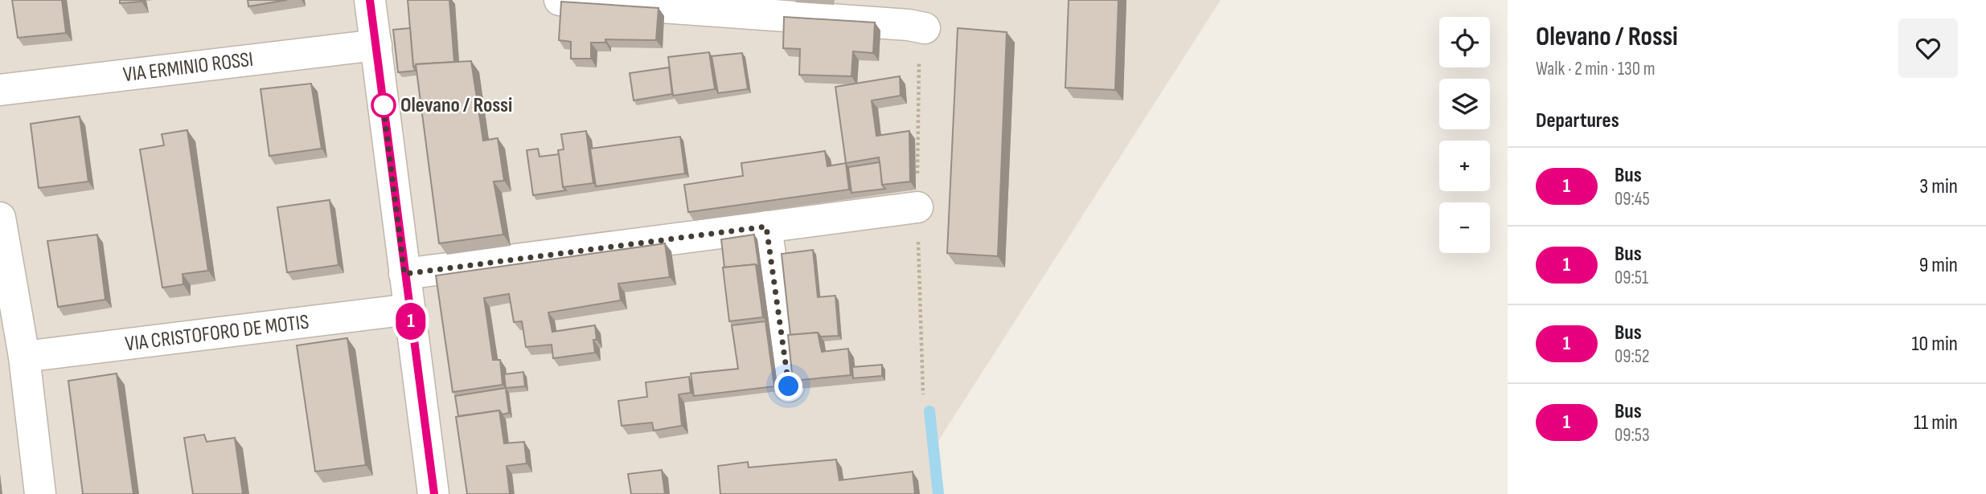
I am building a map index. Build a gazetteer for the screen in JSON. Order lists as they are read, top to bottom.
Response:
{
  "streets": {
    "street": ["VIA ERMINIO ROSSI", "VIA CRISTOFORO DE MOTIS"]
  },
  "places": ["Olevano / Rossi"],
  "lines": ["bus line 1"],
  "page": {
    "on_map": "1",
    "heading": [
      ["Olevano / Rossi", "Walk · 2 min · 130 m"],
      "Departures"
    ],
    "map_buttons": ["+", "−"],
    "list": [
      {
        "mark": "1",
        "name": "Bus",
        "note": "09:45",
        "value": "3 min"
      },
      {
        "mark": "1",
        "name": "Bus",
        "note": "09:51",
        "value": "9 min"
      },
      {
        "mark": "1",
        "name": "Bus",
        "note": "09:52",
        "value": "10 min"
      },
      {
        "mark": "1",
        "name": "Bus",
        "note": "09:53",
        "value": "11 min"
      }
    ]
  }
}
